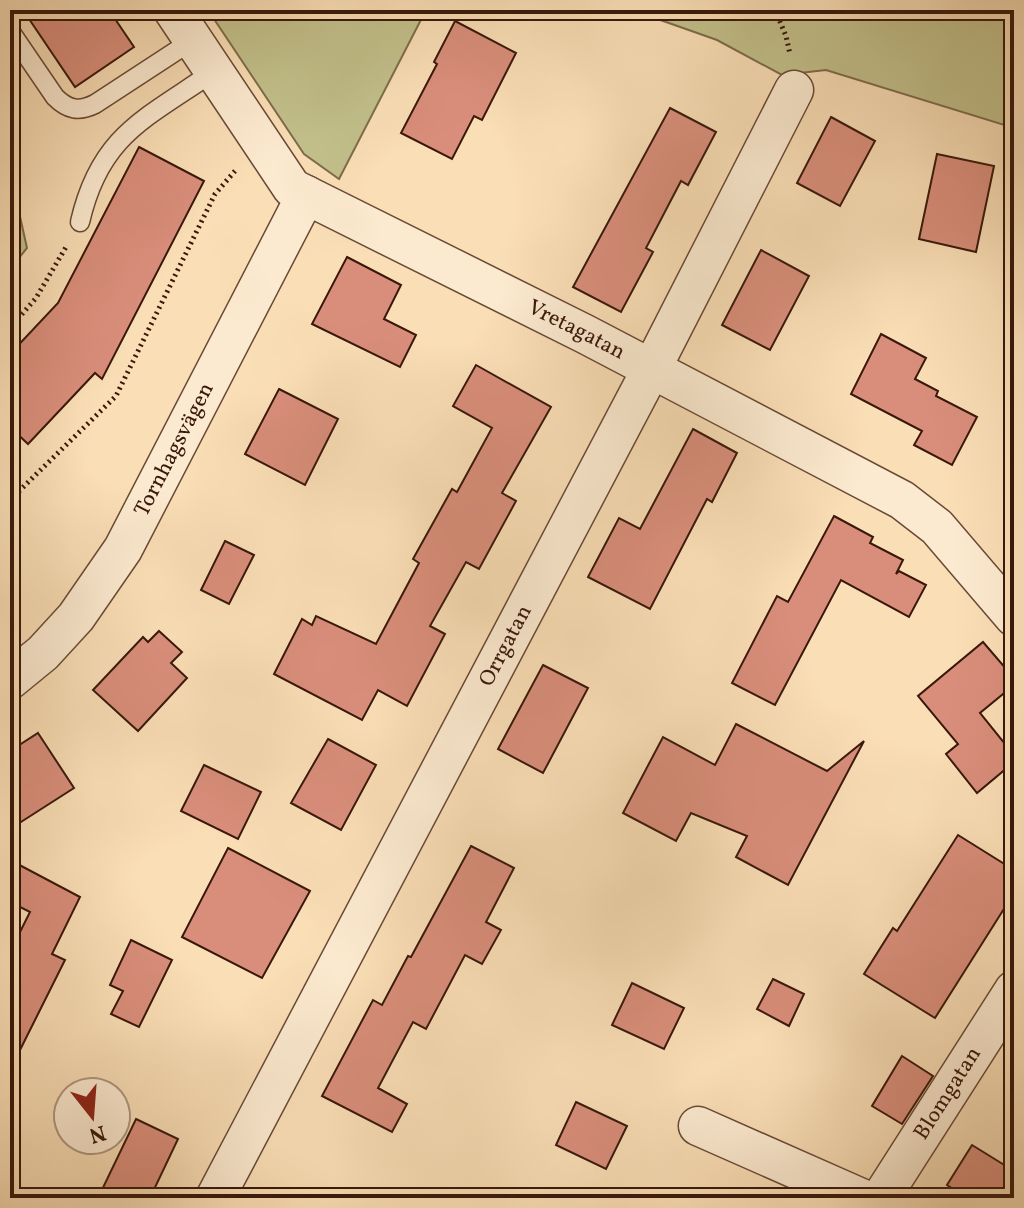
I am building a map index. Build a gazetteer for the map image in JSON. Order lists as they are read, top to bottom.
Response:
{
  "streets": {
    "street": [
      "Vretagatan",
      "Tornhagsvägen",
      "Orrgatan",
      "Blomgatan"
    ]
  },
  "crossings": [
    ["Vretagatan", "Tornhagsvägen"],
    ["Vretagatan", "Orrgatan"]
  ],
  "north": "bottom"
}
